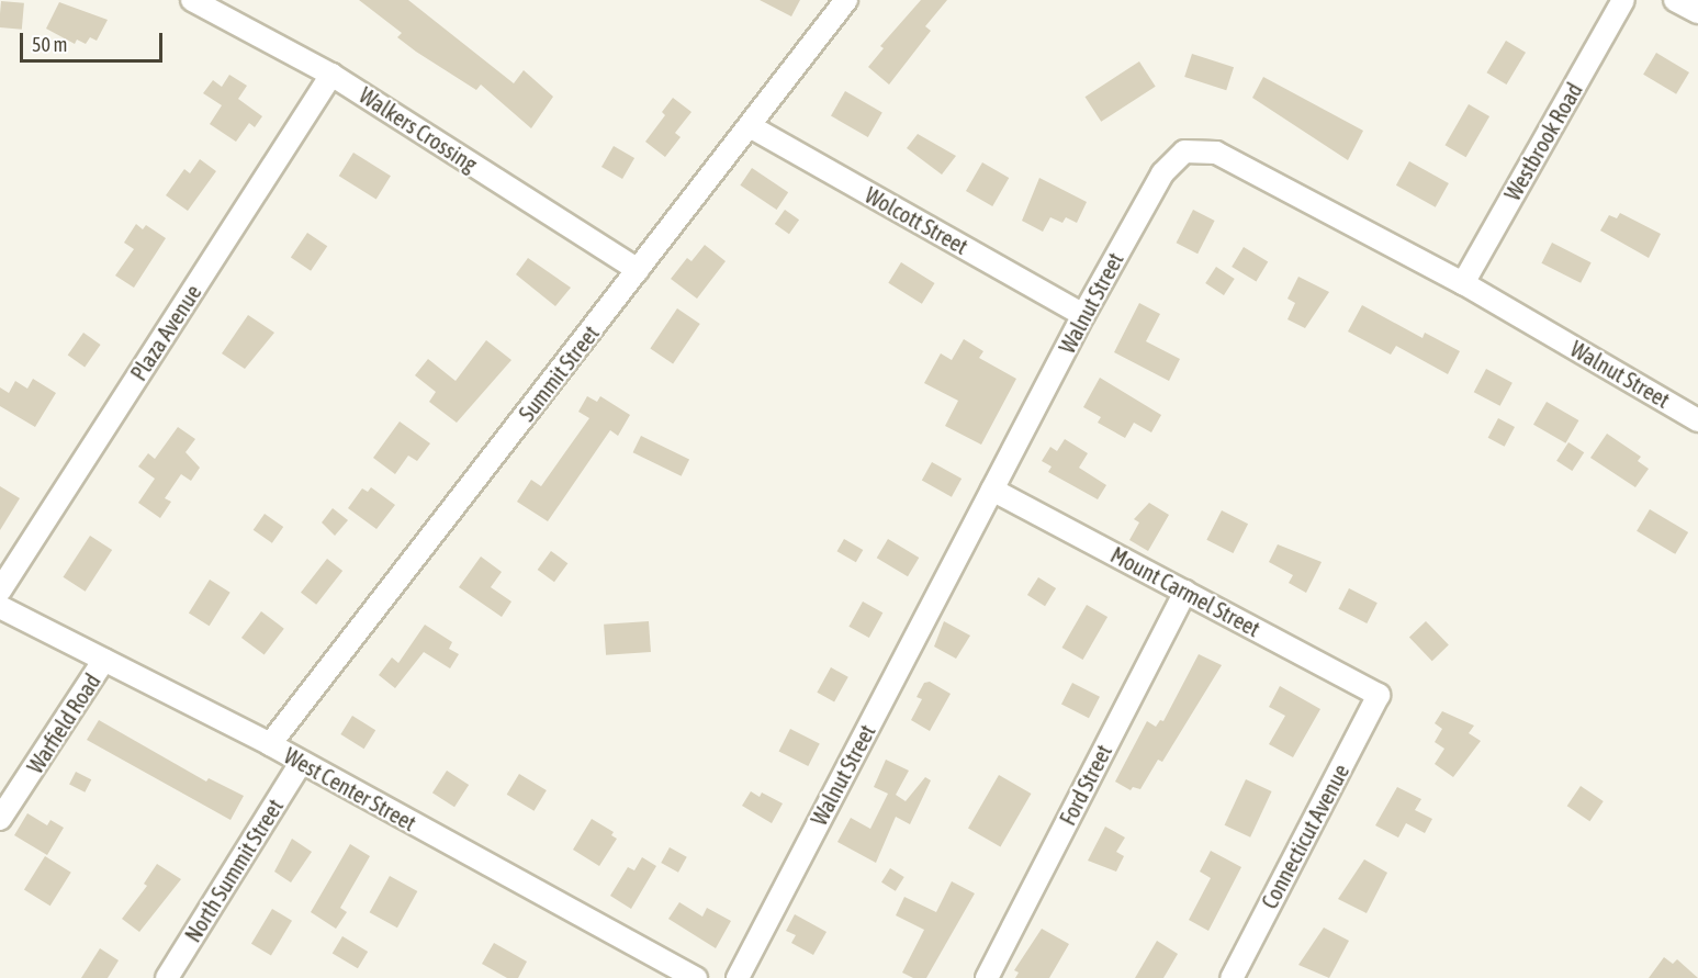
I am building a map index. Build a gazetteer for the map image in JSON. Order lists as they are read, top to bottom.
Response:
{
  "streets": {
    "street": [
      "Walkers Crossing",
      "Westbrook Road",
      "Wolcott Street",
      "Walnut Street",
      "Plaza Avenue",
      "Summit Street",
      "Mount Carmel Street",
      "Warfield Road",
      "Ford Street",
      "West Center Street",
      "Connecticut Avenue",
      "North Summit Street"
    ]
  },
  "crossings": [
    ["Walkers Crossing", "Plaza Avenue"],
    ["Walkers Crossing", "Summit Street"],
    ["Westbrook Road", "Walnut Street"],
    ["Wolcott Street", "Walnut Street"],
    ["Wolcott Street", "Summit Street"],
    ["Walnut Street", "Mount Carmel Street"],
    ["Summit Street", "West Center Street"],
    ["Mount Carmel Street", "Ford Street"],
    ["Mount Carmel Street", "Connecticut Avenue"],
    ["Warfield Road", "West Center Street"],
    ["West Center Street", "North Summit Street"]
  ],
  "scale_bar": "50 m"
}
